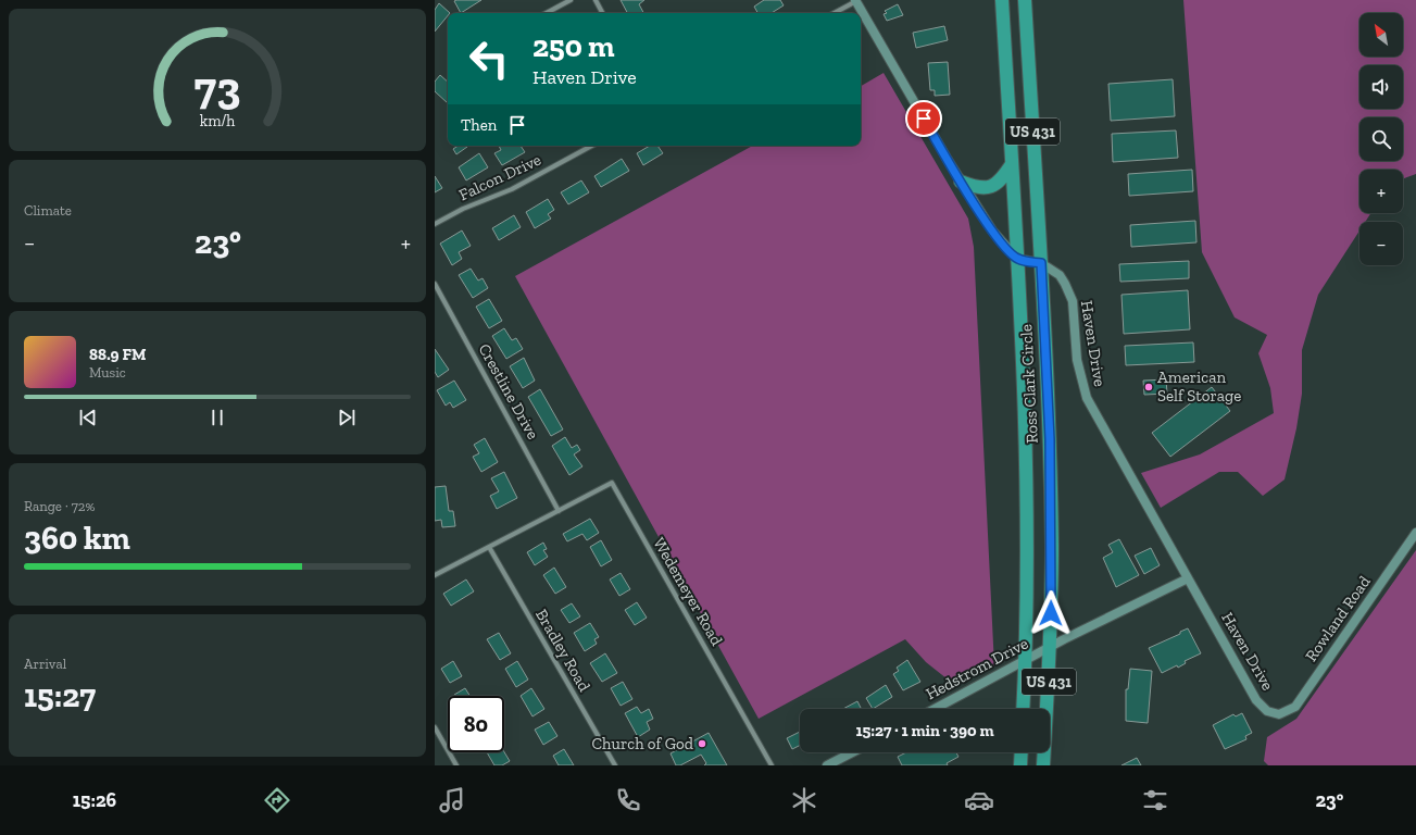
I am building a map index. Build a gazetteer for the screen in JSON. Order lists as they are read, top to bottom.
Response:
{
  "streets": {
    "highway": ["US 431", "Ross Clark Circle"],
    "street": [
      "Falcon Drive",
      "Haven Drive",
      "Crestline Drive",
      "Wedemeyer Road",
      "Rowland Road",
      "Bradley Road",
      "Hedstrom Drive"
    ]
  },
  "crossings": [
    ["Haven Drive", "Ross Clark Circle"],
    ["Haven Drive", "Rowland Road"],
    ["Haven Drive", "Hedstrom Drive"],
    ["Ross Clark Circle", "Hedstrom Drive"],
    ["Crestline Drive", "Wedemeyer Road"]
  ],
  "places": ["American Self Storage", "Church of God"],
  "north": "top left",
  "page": {
    "map_buttons": ["+", "−"],
    "turn": ["250 m", "Haven Drive"],
    "then": "Then",
    "tile": [
      "Climate",
      ["Range · 72%", "360 km"],
      ["Arrival", "15:27"]
    ],
    "heat": ["−", "23°", "+"],
    "song": ["88.9 FM", "Music"],
    "limit": "80",
    "trip": "15:27 · 1 min · 390 m",
    "tabs": ["15:26", "23°"],
    "gauge": ["73", "km/h"]
  }
}
